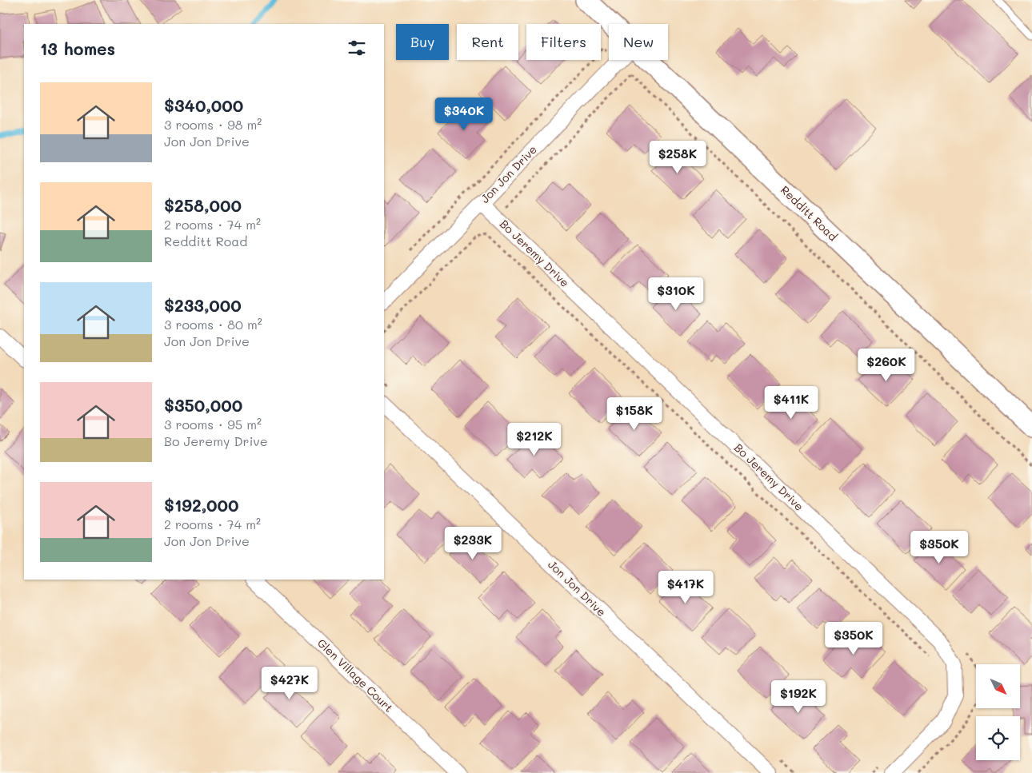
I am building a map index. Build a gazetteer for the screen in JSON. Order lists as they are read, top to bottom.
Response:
{
  "streets": {
    "street": [
      "Jon Jon Drive",
      "Redditt Road",
      "Bo Jeremy Drive",
      "Glen Village Court"
    ]
  },
  "crossings": [
    ["Jon Jon Drive", "Bo Jeremy Drive"]
  ],
  "north": "bottom right",
  "page": {
    "chip": [
      "Buy",
      "Rent",
      "Filters",
      "New"
    ],
    "heading": "13 homes",
    "list": [
      {
        "name": "$340,000",
        "note": "3 rooms · 98 m² · Jon Jon Drive"
      },
      {
        "name": "$258,000",
        "note": "2 rooms · 74 m² · Redditt Road"
      },
      {
        "name": "$233,000",
        "note": "3 rooms · 80 m² · Jon Jon Drive"
      },
      {
        "name": "$350,000",
        "note": "3 rooms · 95 m² · Bo Jeremy Drive"
      },
      {
        "name": "$192,000",
        "note": "2 rooms · 74 m² · Jon Jon Drive"
      }
    ],
    "price": [
      "$340K",
      "$258K",
      "$310K",
      "$260K",
      "$411K",
      "$158K",
      "$212K",
      "$233K",
      "$350K",
      "$417K",
      "$350K",
      "$427K",
      "$192K"
    ]
  }
}
